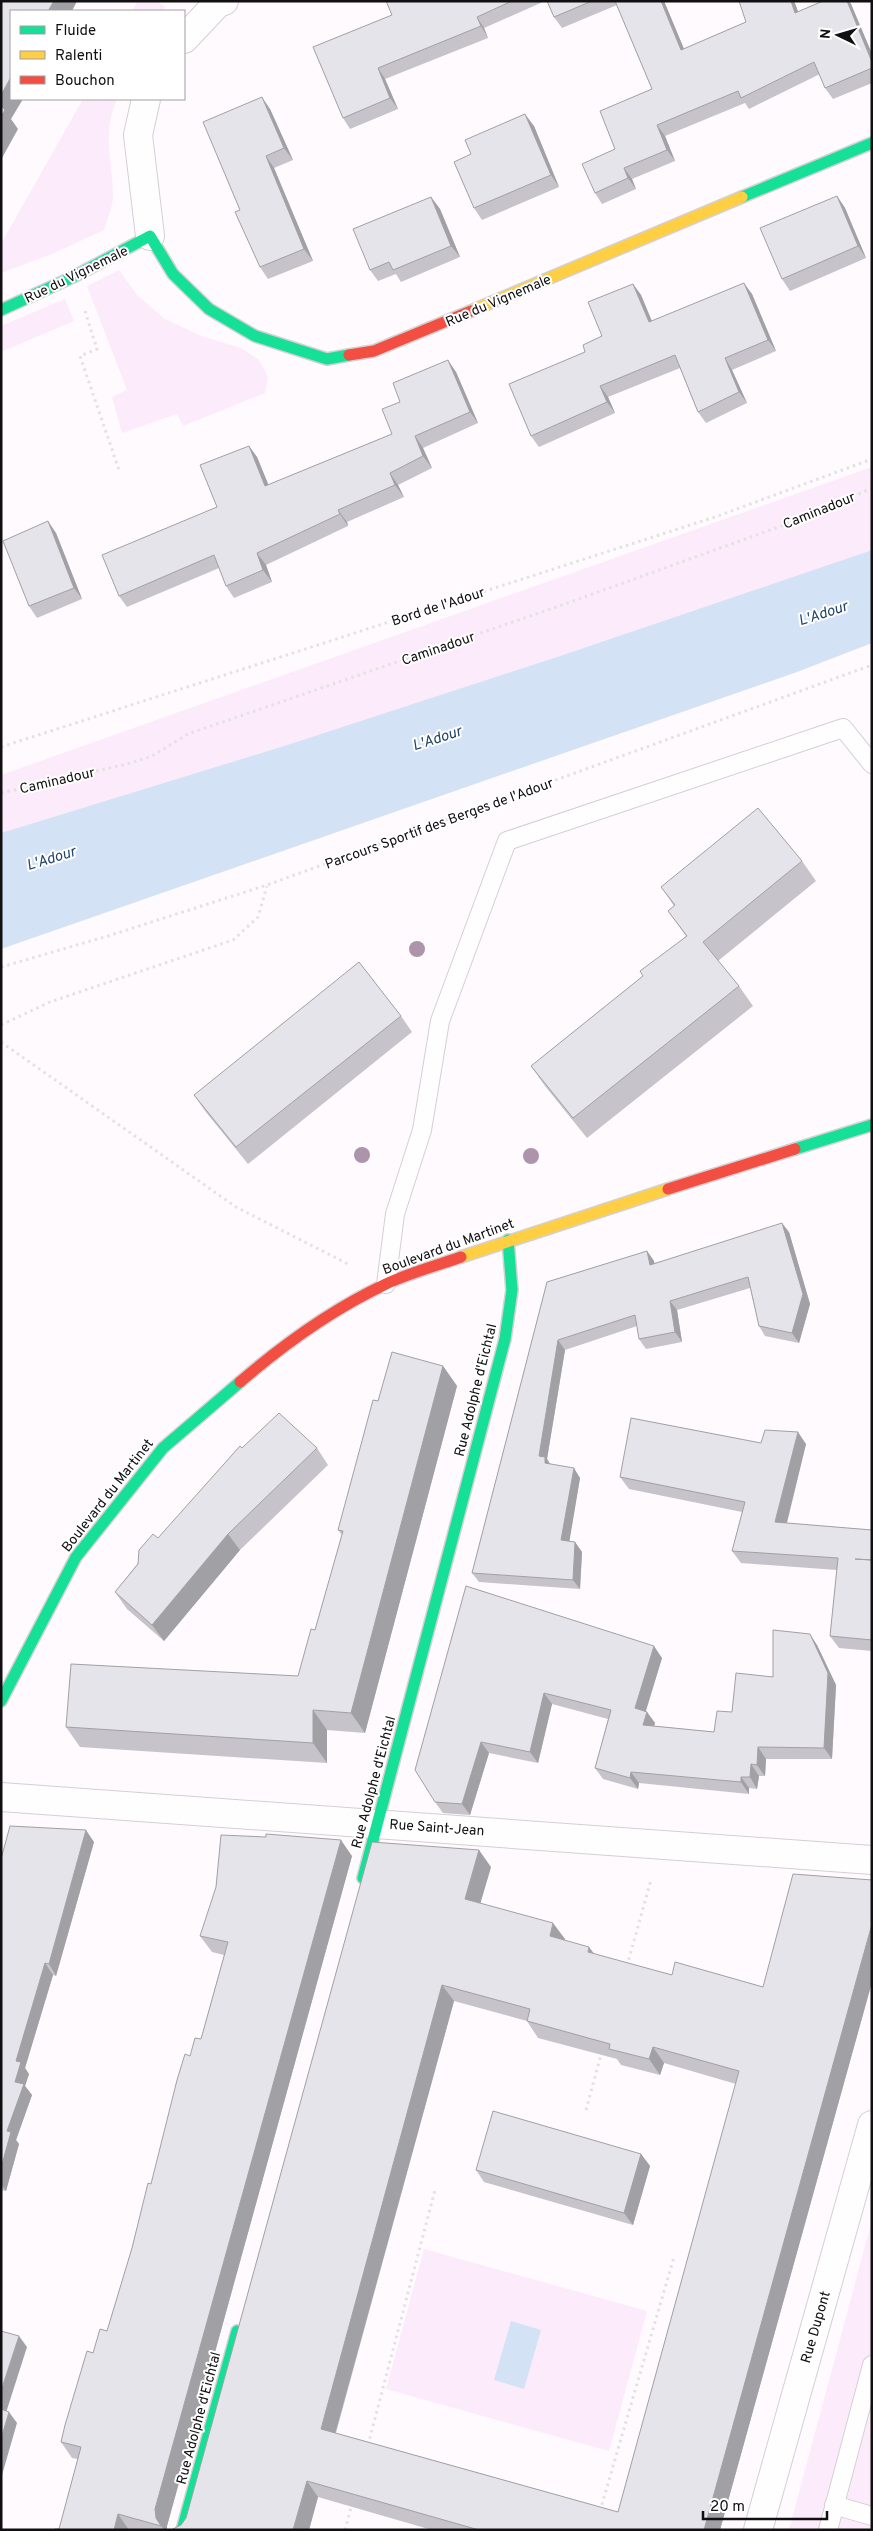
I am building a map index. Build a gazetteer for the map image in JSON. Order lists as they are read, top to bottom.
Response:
{
  "streets": {
    "street": [
      "Rue du Vignemale",
      "Boulevard du Martinet",
      "Rue Adolphe d'Eichtal",
      "Rue Saint-Jean",
      "Rue Dupont"
    ],
    "path": ["Caminadour", "Bord de l'Adour", "Parcours Sportif des Berges de l'Adour"]
  },
  "crossings": [
    ["Boulevard du Martinet", "Rue Adolphe d'Eichtal"],
    ["Rue Adolphe d'Eichtal", "Rue Saint-Jean"]
  ],
  "water": ["L'Adour"],
  "legend": ["Fluide", "Ralenti", "Bouchon"],
  "scale_bar": "20 m",
  "north": "left"
}
